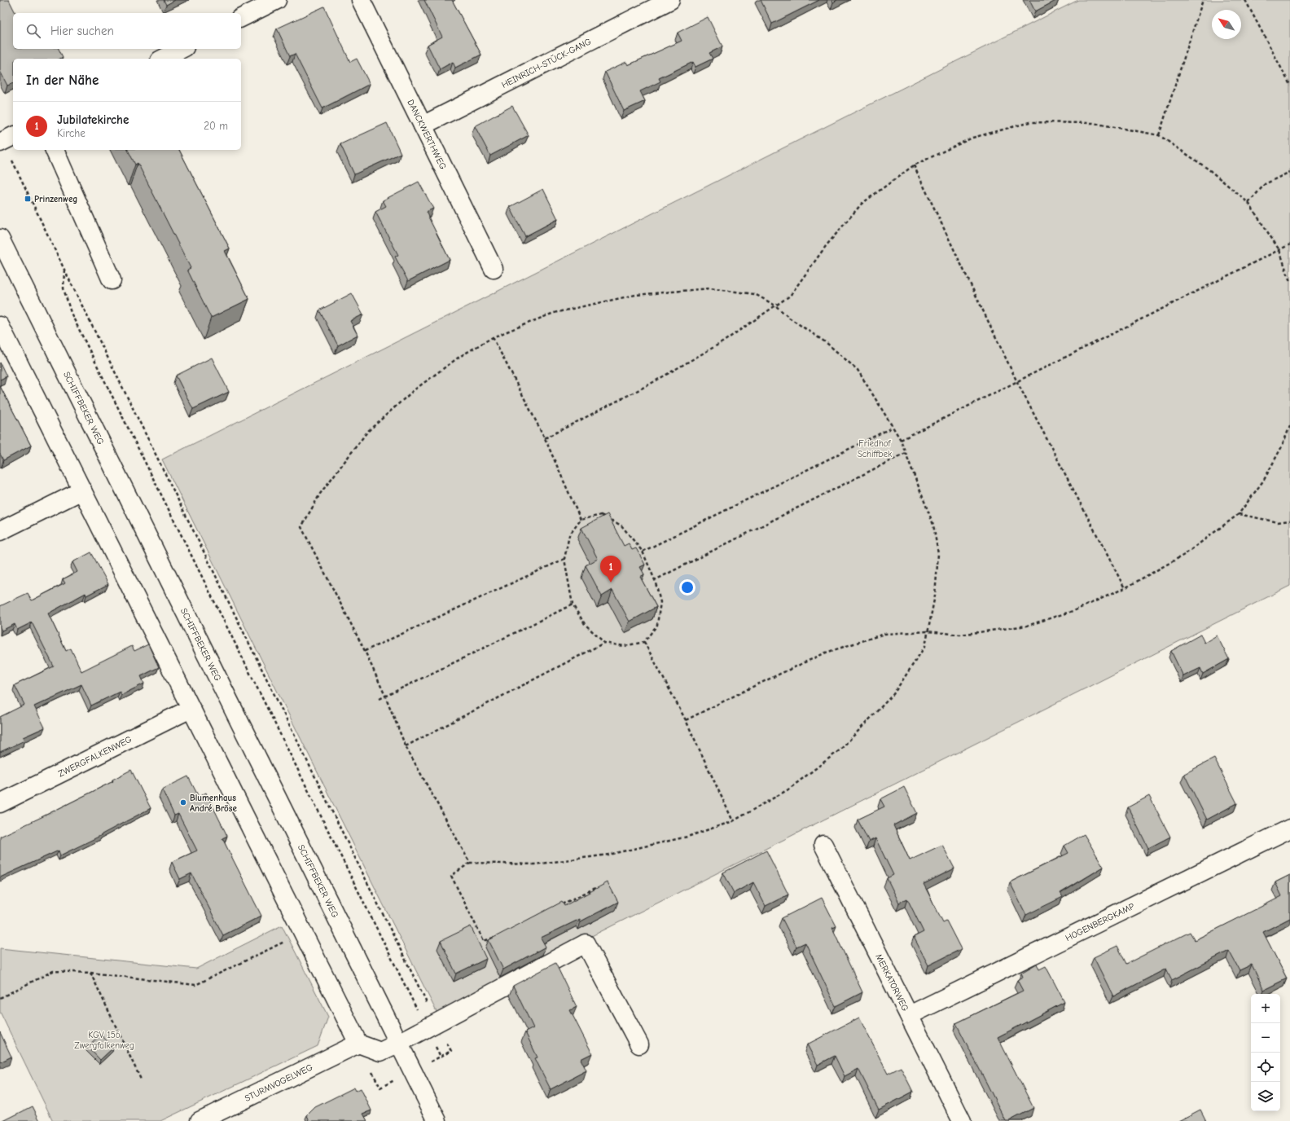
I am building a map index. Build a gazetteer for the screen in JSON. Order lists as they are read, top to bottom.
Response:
{
  "streets": {
    "street": [
      "HEINRICH-STÜCK-GANG",
      "DANCKWERTHWEG",
      "SCHIFFBEKER WEG",
      "ZWERGFALKENWEG",
      "HOGENBERGKAMP",
      "MERKATORWEG",
      "STURMVOGELWEG"
    ]
  },
  "crossings": [
    ["HEINRICH-STÜCK-GANG", "DANCKWERTHWEG"],
    ["HOGENBERGKAMP", "MERKATORWEG"]
  ],
  "parks": ["Friedhof Schiffbek", "KGV 156 Zwergfalkenweg"],
  "places": {
    "transit": ["Prinzenweg"],
    "other": ["Blumenhaus André Bröse"]
  },
  "north": "top left",
  "page": {
    "search": "Hier suchen",
    "heading": "In der Nähe",
    "list": [
      {
        "mark": "1",
        "name": "Jubilatekirche",
        "note": "Kirche",
        "value": "20 m"
      }
    ],
    "pins": "1",
    "map_buttons": ["+", "−"]
  }
}
